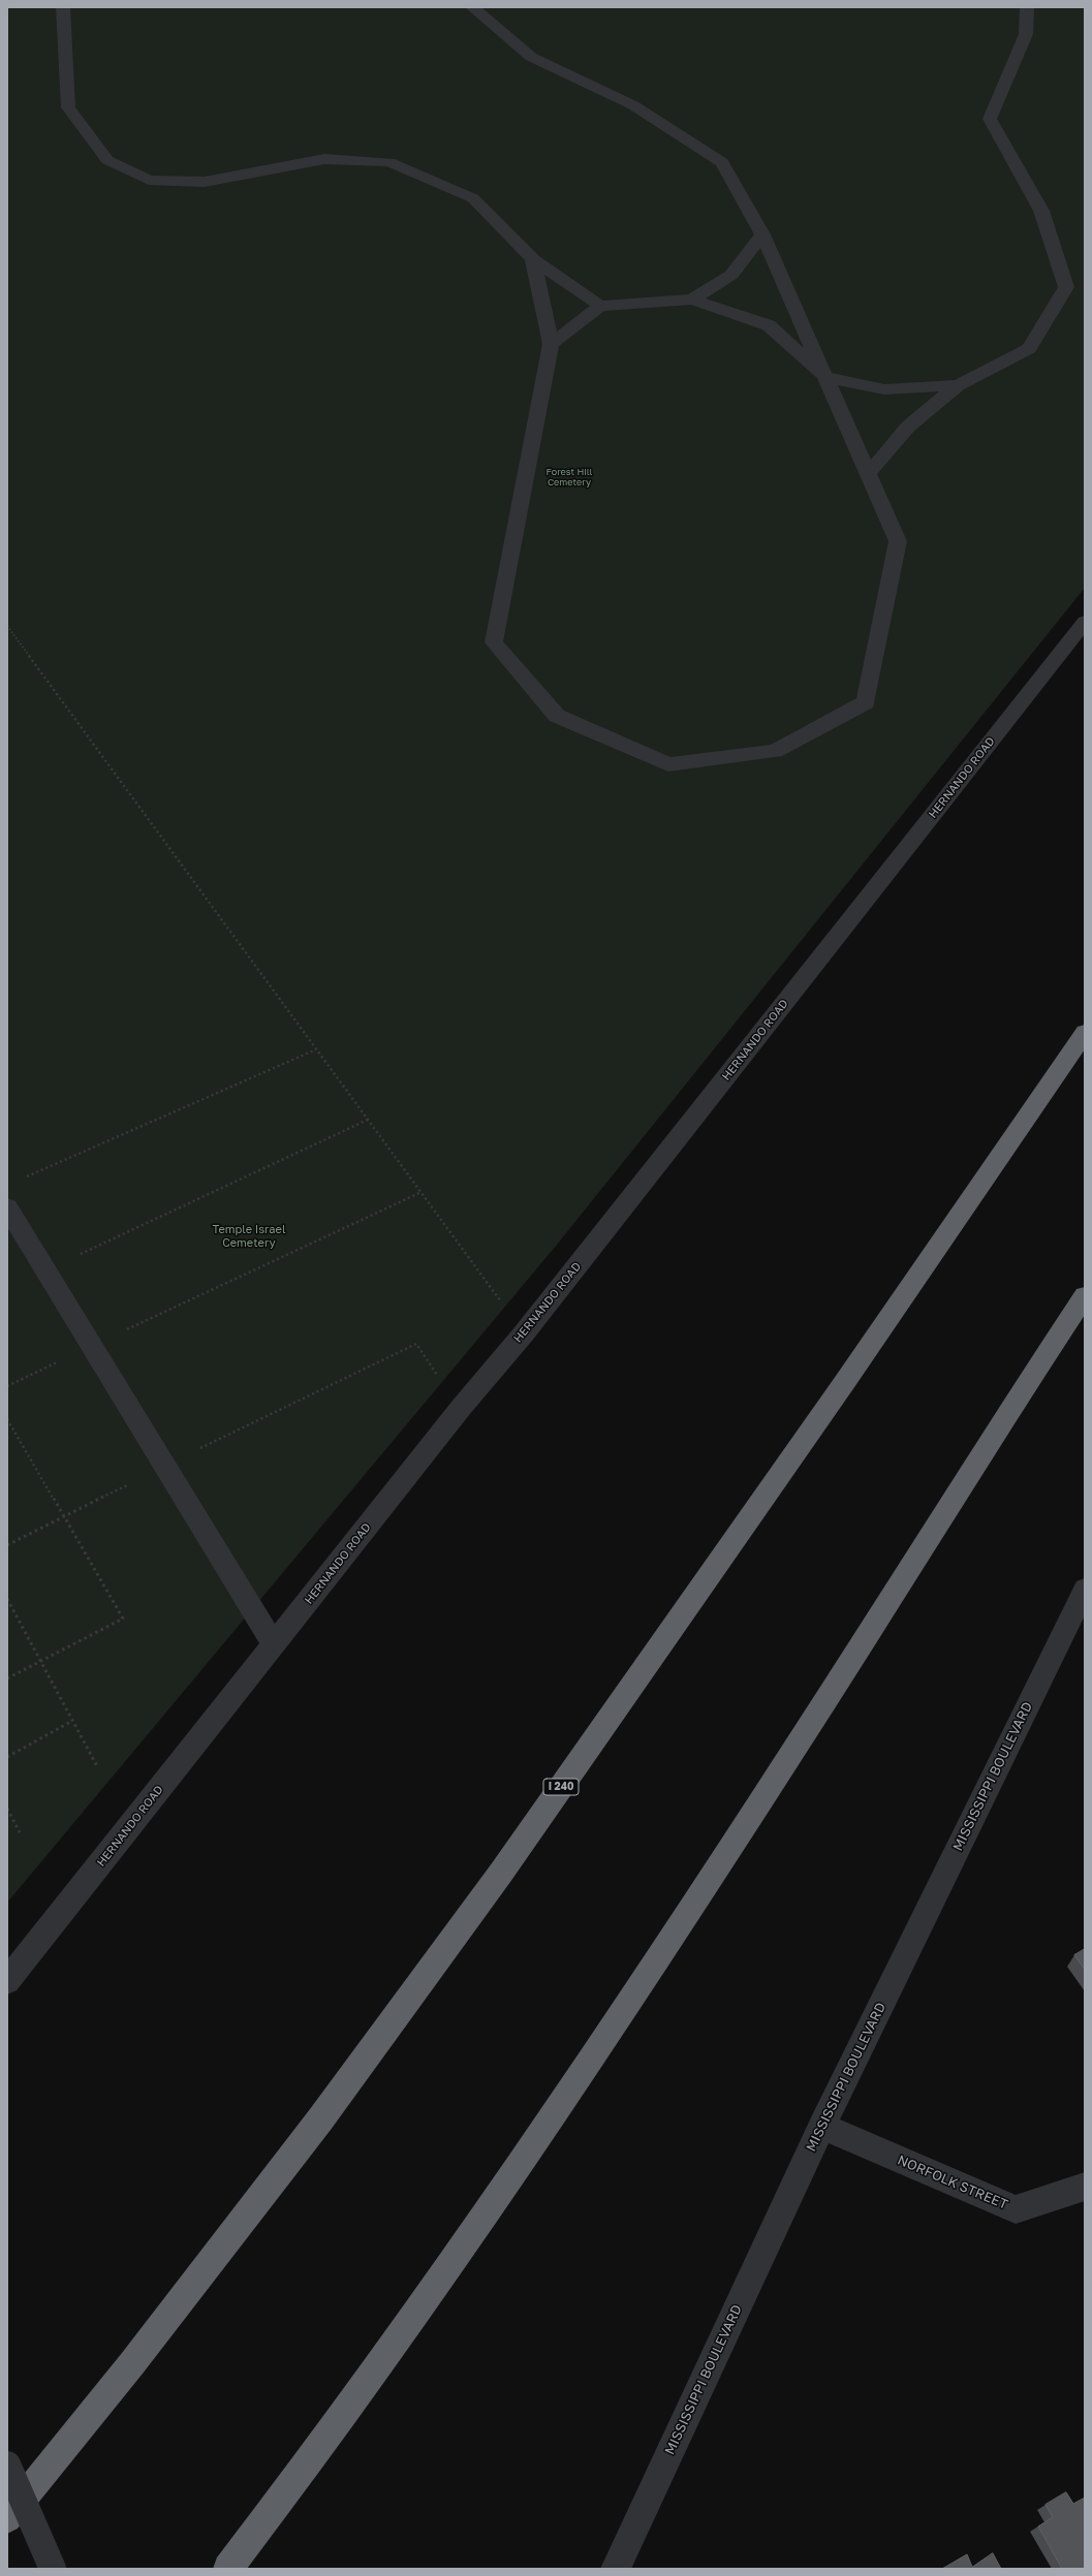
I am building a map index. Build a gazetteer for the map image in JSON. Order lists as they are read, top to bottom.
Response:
{
  "streets": {
    "highway": ["I 240"],
    "street": ["HERNANDO ROAD", "MISSISSIPPI BOULEVARD", "NORFOLK STREET"]
  },
  "crossings": [
    ["MISSISSIPPI BOULEVARD", "NORFOLK STREET"]
  ],
  "parks": ["Forest Hill Cemetery", "Temple Israel Cemetery"]
}
